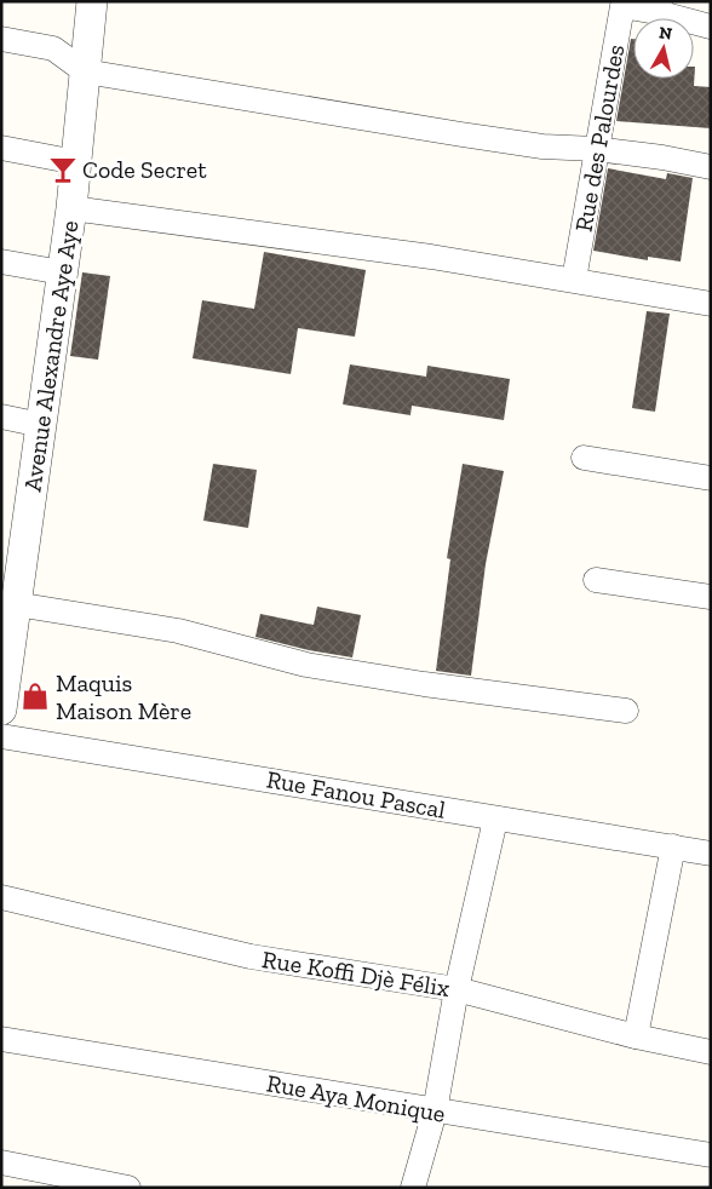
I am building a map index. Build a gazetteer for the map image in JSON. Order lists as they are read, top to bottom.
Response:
{
  "streets": {
    "street": [
      "Rue des Palourdes",
      "Avenue Alexandre Aye Aye",
      "Rue Fanou Pascal",
      "Rue Koffi Djè Félix",
      "Rue Aya Monique"
    ]
  },
  "places": {
    "bar": ["Code Secret"],
    "shop": ["Maquis Maison Mère"]
  },
  "north": "top"
}
